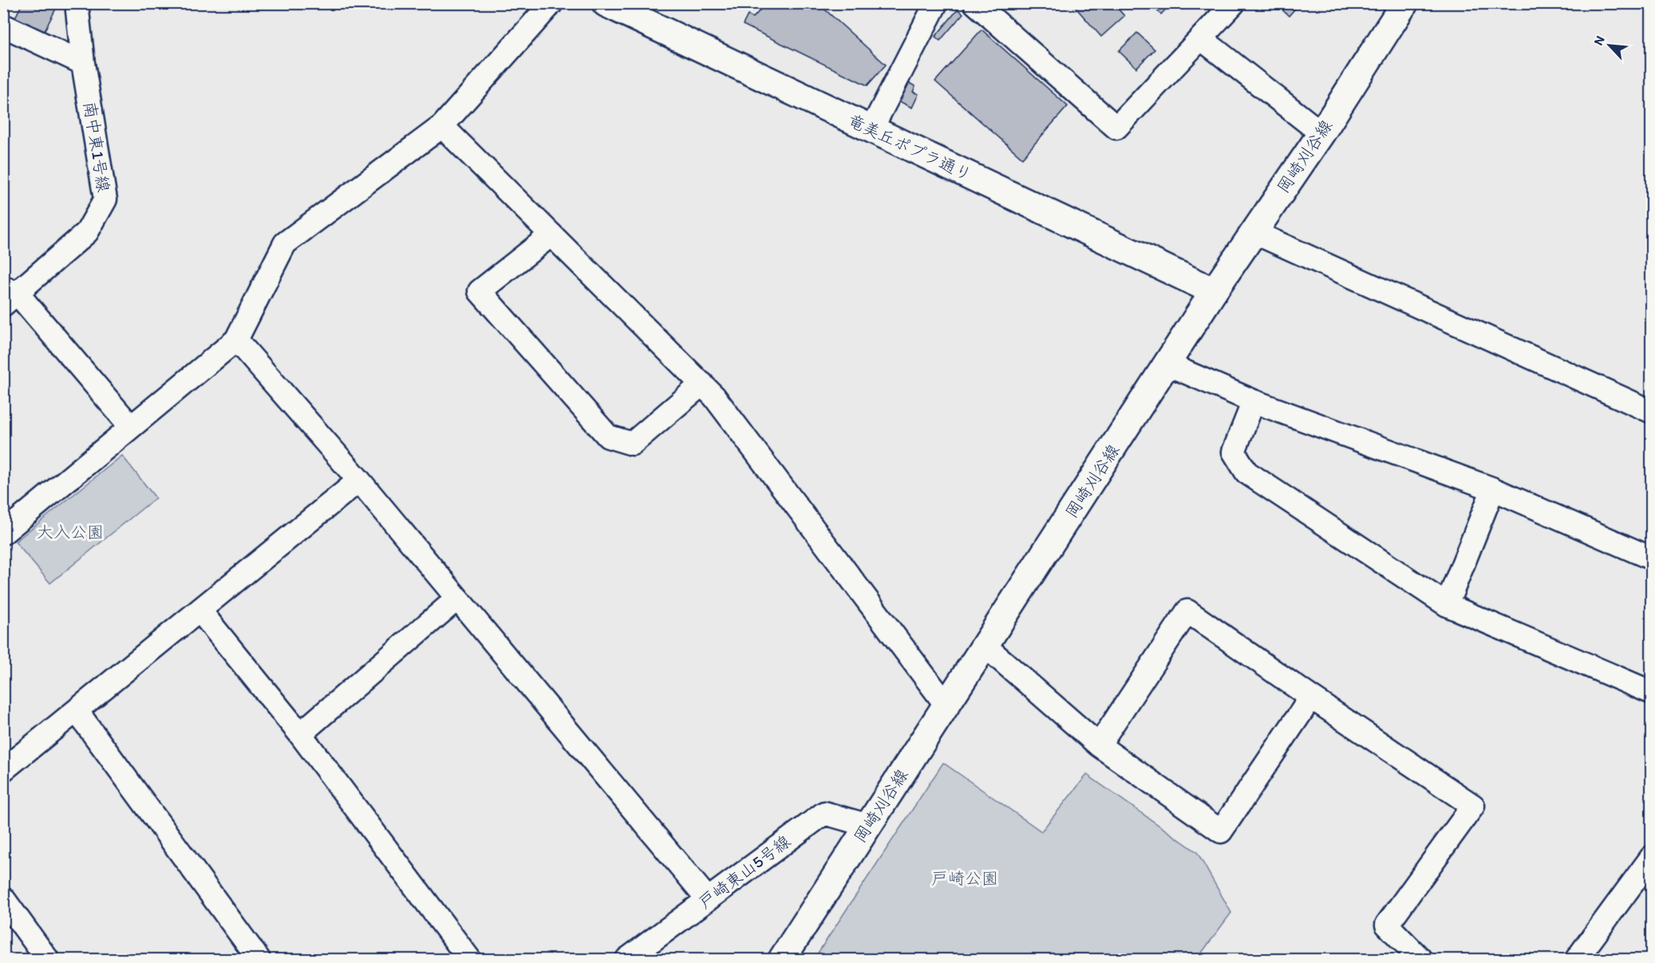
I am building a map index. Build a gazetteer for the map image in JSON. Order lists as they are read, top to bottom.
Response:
{
  "streets": {
    "main road": ["竜美丘ポプラ通り", "岡崎刈谷線"],
    "street": ["南中東1号線", "戸崎東山5号線"]
  },
  "crossings": [
    ["竜美丘ポプラ通り", "岡崎刈谷線"],
    ["岡崎刈谷線", "戸崎東山5号線"]
  ],
  "parks": ["大入公園", "戸崎公園"],
  "north": "top left"
}
